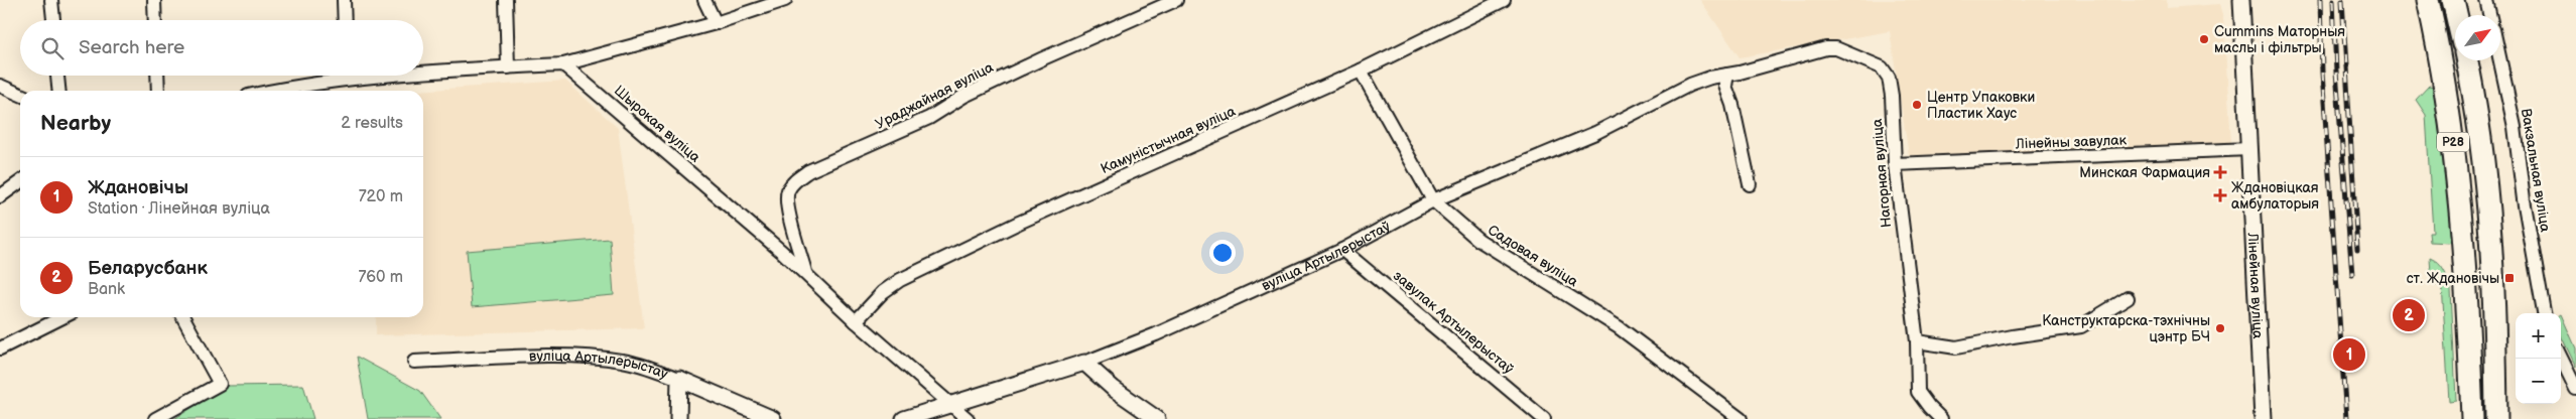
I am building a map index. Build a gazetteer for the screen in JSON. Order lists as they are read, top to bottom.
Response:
{
  "streets": {
    "highway": ["Р28"],
    "street": [
      "Ураджайная вуліца",
      "Шырокая вуліца",
      "Камуністычная вуліца",
      "Лінейны завулак",
      "Вакзальная вуліца",
      "Нагорная вуліца",
      "вуліца Артылерыстаў",
      "Садовая вуліца",
      "Лінейная вуліца",
      "завулак Артылерыстаў"
    ]
  },
  "crossings": [
    ["Ураджайная вуліца", "Шырокая вуліца"],
    ["Шырокая вуліца", "Камуністычная вуліца"],
    ["Шырокая вуліца", "вуліца Артылерыстаў"],
    ["Камуністычная вуліца", "Садовая вуліца"],
    ["Лінейны завулак", "Нагорная вуліца"],
    ["Лінейны завулак", "Лінейная вуліца"],
    ["Нагорная вуліца", "вуліца Артылерыстаў"],
    ["вуліца Артылерыстаў", "Садовая вуліца"],
    ["вуліца Артылерыстаў", "завулак Артылерыстаў"]
  ],
  "places": {
    "other": ["Cummins Маторныя маслы і фільтры", "Центр Упаковки Пластик Хаус", "Канструктарска-тэхнічны цэнтр БЧ"],
    "health": ["Минская Фармация", "Ждановіцкая амбулаторыя"],
    "transit": ["ст. Ждановічы"]
  },
  "north": "top right",
  "page": {
    "search": "Search here",
    "heading": ["Nearby", "2 results"],
    "list": [
      {
        "mark": "1",
        "name": "Ждановічы",
        "note": "Station · Лінейная вуліца",
        "value": "720 m"
      },
      {
        "mark": "2",
        "name": "Беларусбанк",
        "note": "Bank",
        "value": "760 m"
      }
    ],
    "pins": ["2", "1"],
    "map_buttons": ["+", "−"]
  }
}
